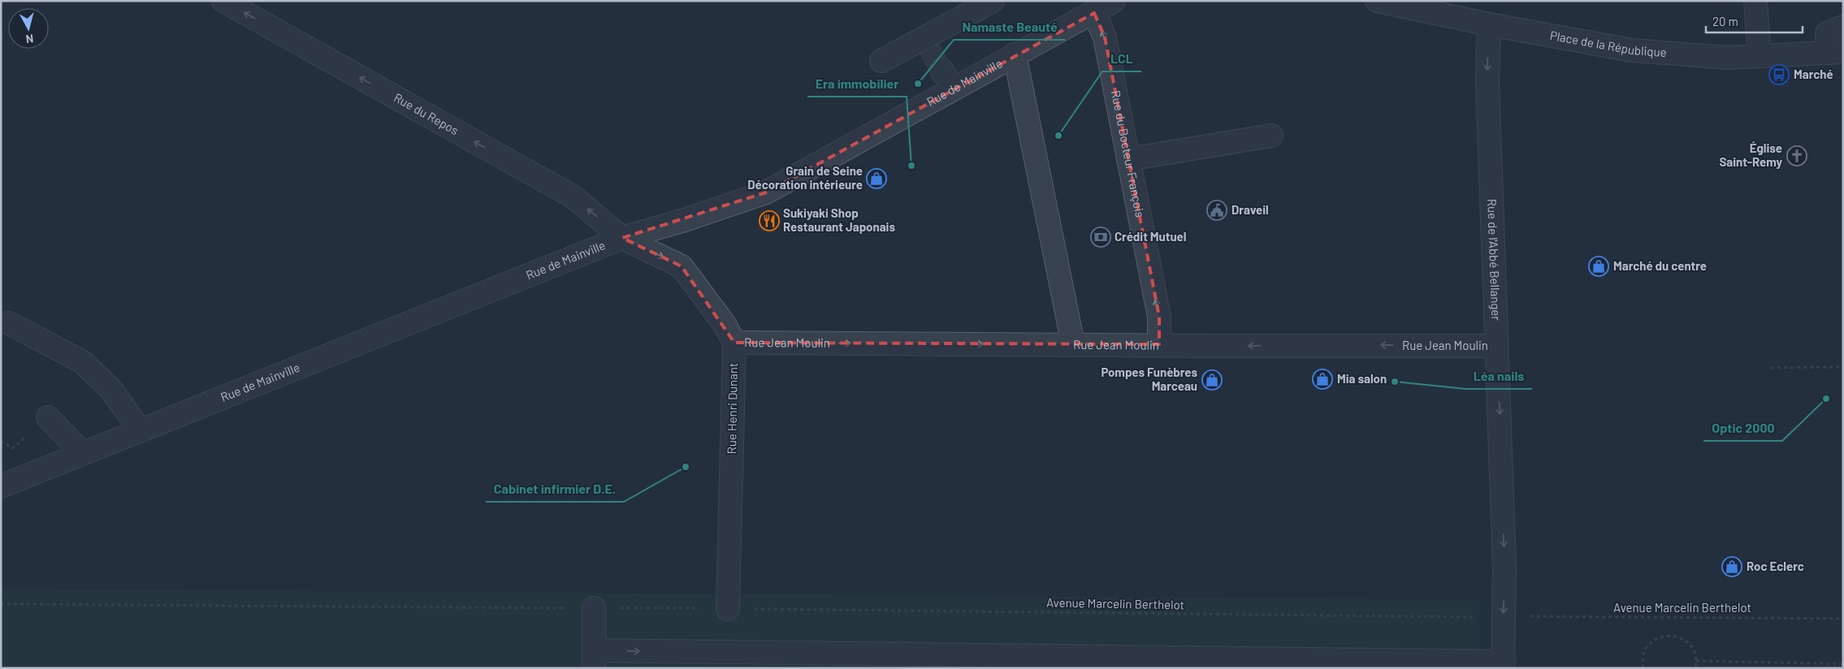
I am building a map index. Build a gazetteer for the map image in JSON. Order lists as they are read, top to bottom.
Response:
{
  "streets": {
    "street": [
      "Place de la République",
      "Rue de Mainville",
      "Rue du Repos",
      "Rue du Docteur François",
      "Rue de l'Abbé Bellanger",
      "Rue Jean Moulin",
      "Rue Henri Dunant"
    ],
    "path": ["Avenue Marcelin Berthelot"]
  },
  "crossings": [
    ["Place de la République", "Rue de l'Abbé Bellanger"],
    ["Rue de Mainville", "Rue du Repos"],
    ["Rue de Mainville", "Rue du Docteur François"],
    ["Rue de Mainville", "Rue Henri Dunant"],
    ["Rue du Repos", "Rue Henri Dunant"],
    ["Rue du Docteur François", "Rue Jean Moulin"],
    ["Rue de l'Abbé Bellanger", "Rue Jean Moulin"],
    ["Rue Jean Moulin", "Rue Henri Dunant"]
  ],
  "one_way": ["Rue du Repos", "Rue de l'Abbé Bellanger", "Rue Henri Dunant"],
  "places": {
    "bus stop": ["Marché"],
    "other": [
      "Namaste Beauté",
      "LCL",
      "Era immobilier",
      "Léa nails",
      "Optic 2000",
      "Cabinet infirmier D.E."
    ],
    "church": ["Église Saint-Remy"],
    "shop": [
      "Grain de Seine Décoration intérieure",
      "Marché du centre",
      "Mia salon",
      "Pompes Funèbres Marceau",
      "Roc Eclerc"
    ],
    "public building": ["Draveil"],
    "restaurant": ["Sukiyaki Shop Restaurant Japonais"],
    "bank": ["Crédit Mutuel"]
  },
  "scale_bar": "20 m",
  "north": "bottom"
}
